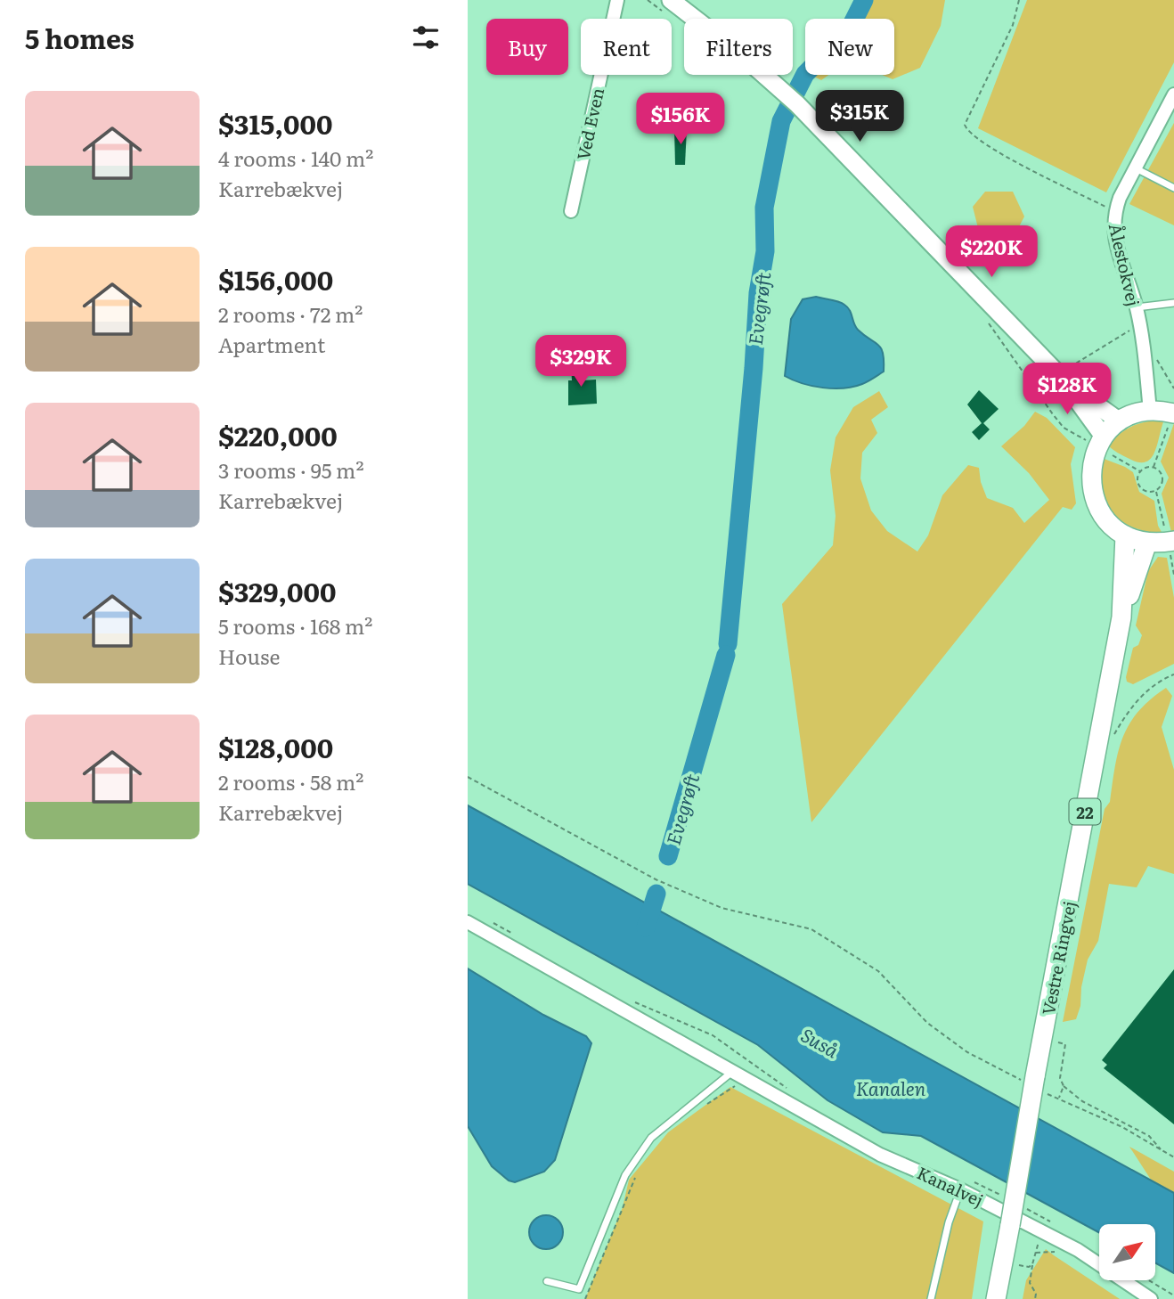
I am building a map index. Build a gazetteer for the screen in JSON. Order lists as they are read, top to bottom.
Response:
{
  "streets": {
    "main road": ["22", "Vestre Ringvej"],
    "street": ["Ved Even", "Ålestokvej", "Kanalvej"]
  },
  "water": ["Evegrøft", "Suså", "Kanalen"],
  "north": "top right",
  "page": {
    "heading": "5 homes",
    "chip": [
      "Buy",
      "Rent",
      "Filters",
      "New"
    ],
    "list": [
      {
        "name": "$315,000",
        "note": "4 rooms · 140 m² · Karrebækvej"
      },
      {
        "name": "$156,000",
        "note": "2 rooms · 72 m² · Apartment"
      },
      {
        "name": "$220,000",
        "note": "3 rooms · 95 m² · Karrebækvej"
      },
      {
        "name": "$329,000",
        "note": "5 rooms · 168 m² · House"
      },
      {
        "name": "$128,000",
        "note": "2 rooms · 58 m² · Karrebækvej"
      }
    ],
    "price": [
      "$315K",
      "$156K",
      "$220K",
      "$329K",
      "$128K"
    ]
  }
}
